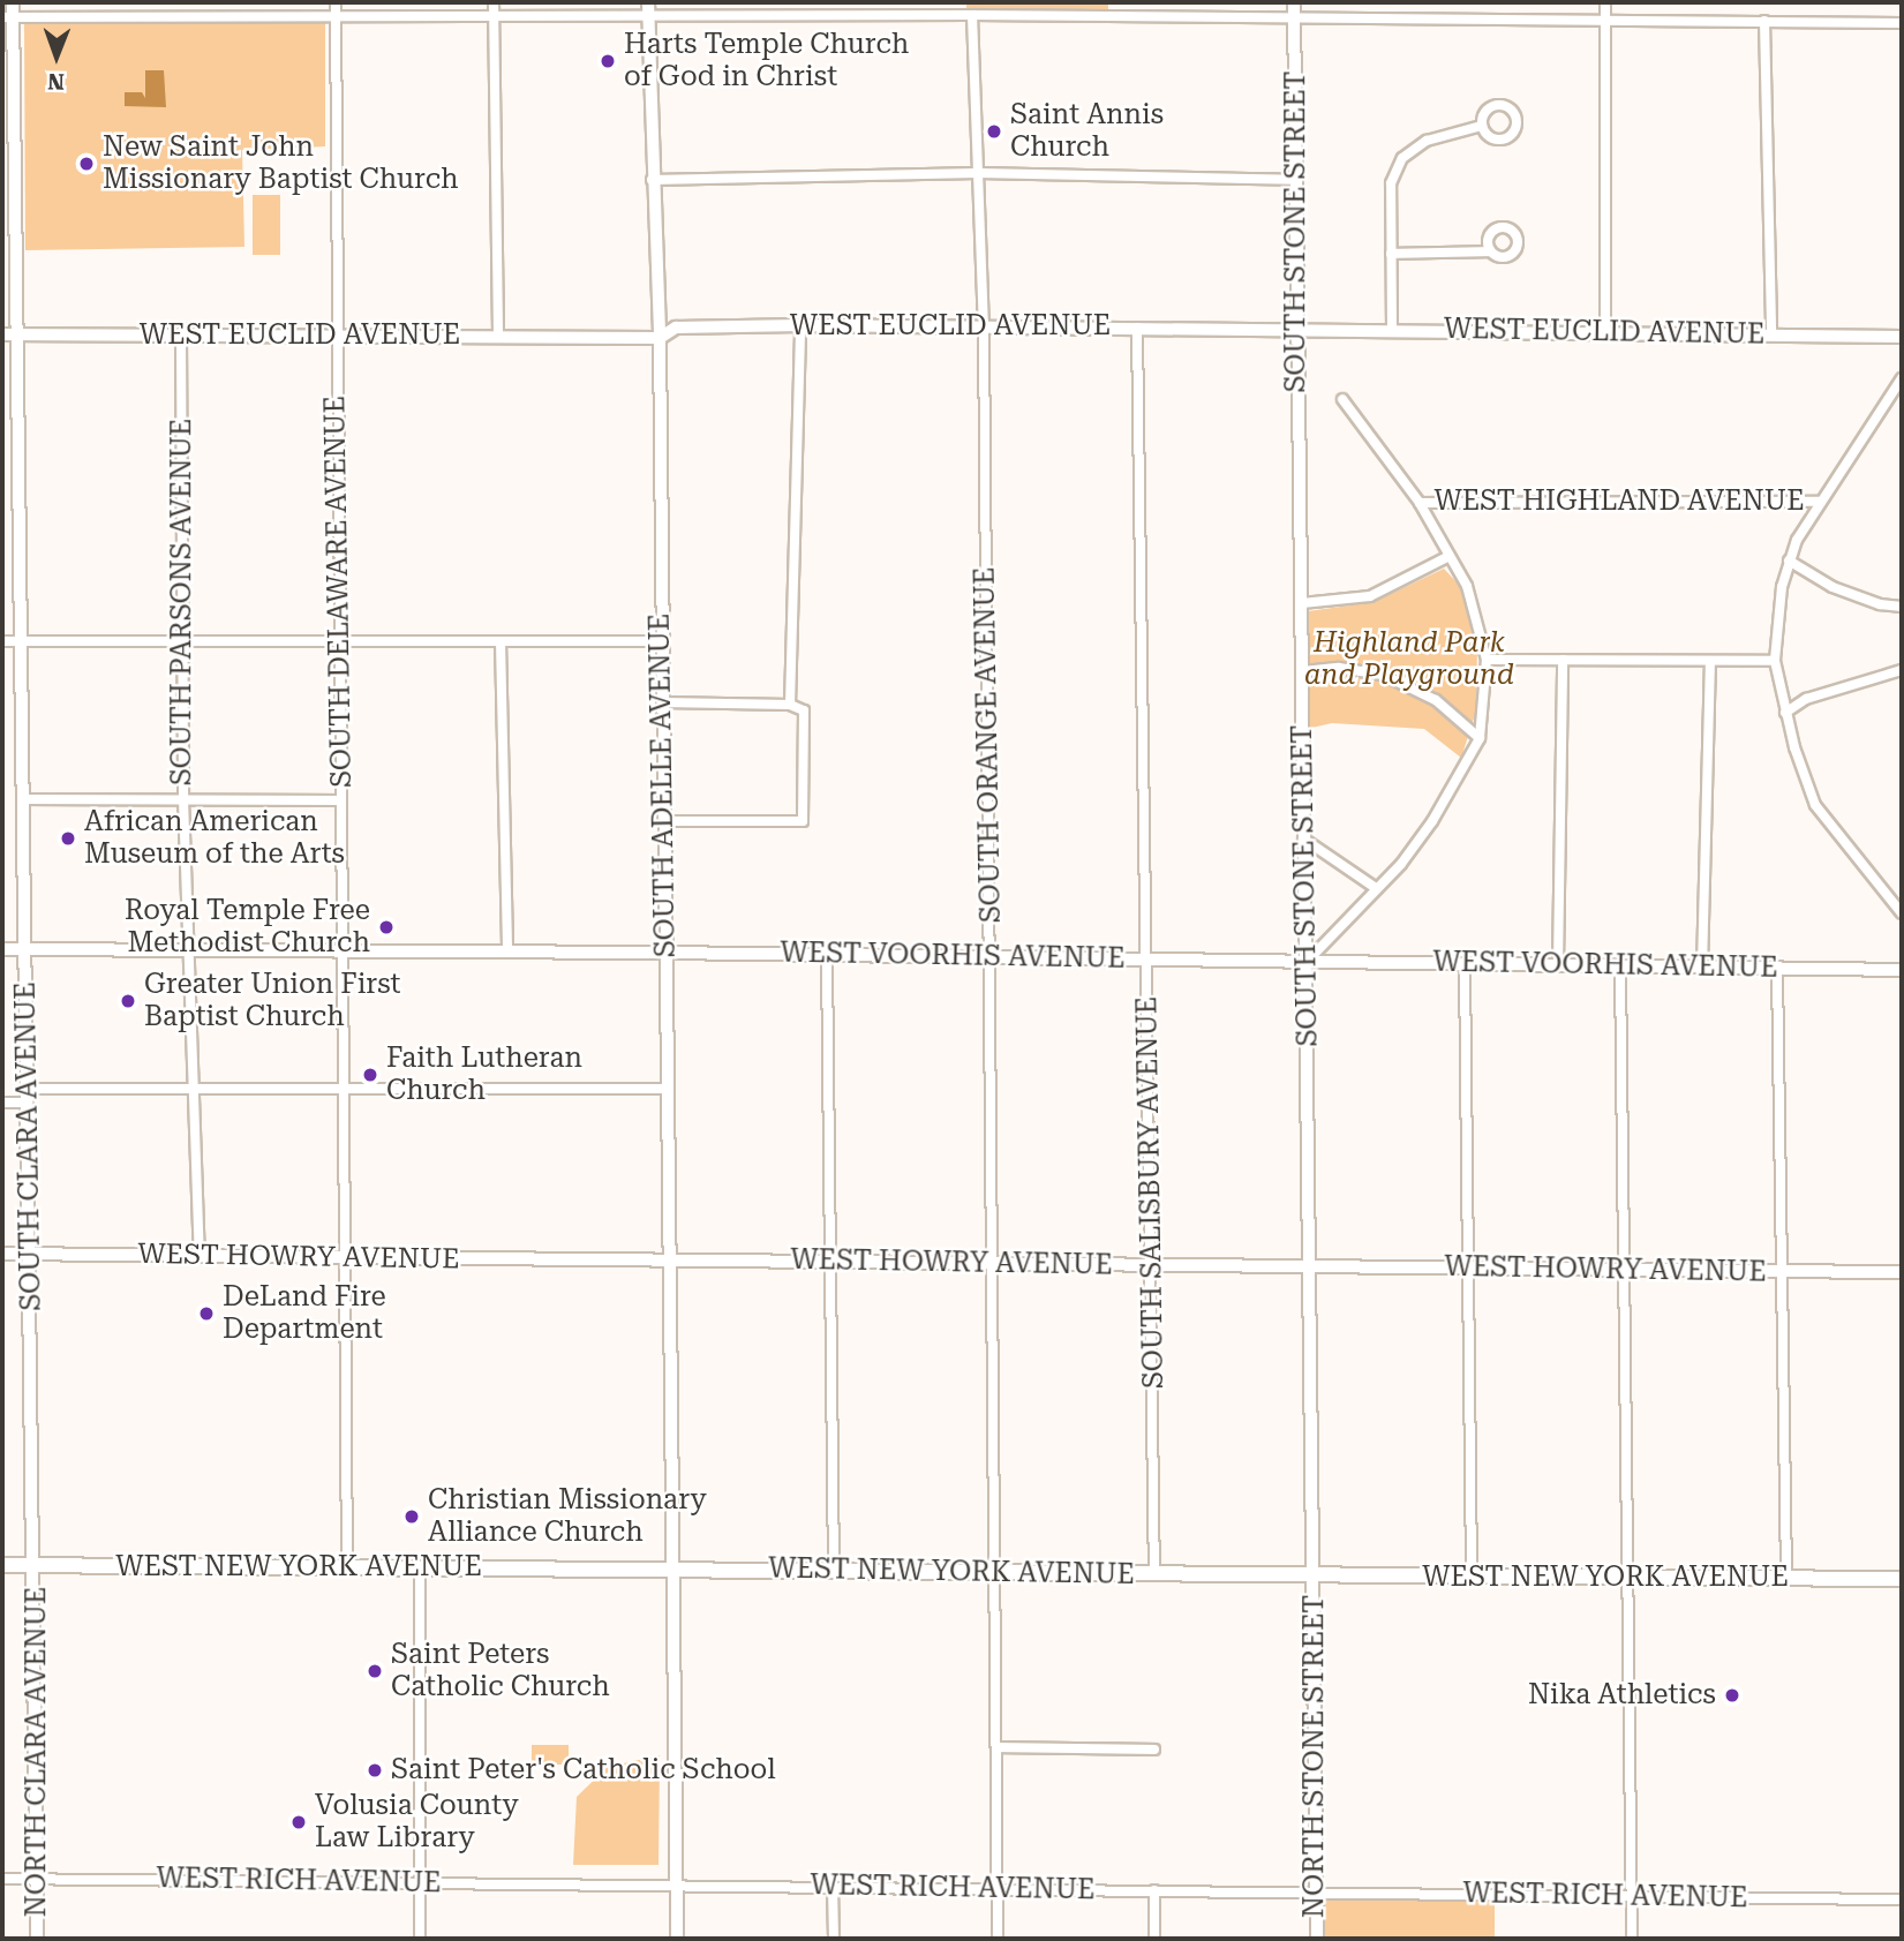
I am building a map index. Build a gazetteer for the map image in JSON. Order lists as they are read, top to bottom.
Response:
{
  "streets": {
    "main road": ["WEST NEW YORK AVENUE"],
    "street": [
      "SOUTH STONE STREET",
      "WEST EUCLID AVENUE",
      "WEST HIGHLAND AVENUE",
      "SOUTH DELAWARE AVENUE",
      "SOUTH PARSONS AVENUE",
      "SOUTH ORANGE AVENUE",
      "SOUTH ADELLE AVENUE",
      "WEST VOORHIS AVENUE",
      "SOUTH CLARA AVENUE",
      "SOUTH SALISBURY AVENUE",
      "WEST HOWRY AVENUE",
      "NORTH CLARA AVENUE",
      "NORTH STONE STREET",
      "WEST RICH AVENUE"
    ]
  },
  "crossings": [
    ["SOUTH STONE STREET", "WEST EUCLID AVENUE"],
    ["SOUTH STONE STREET", "WEST VOORHIS AVENUE"],
    ["SOUTH STONE STREET", "WEST HOWRY AVENUE"],
    ["SOUTH STONE STREET", "WEST NEW YORK AVENUE"],
    ["SOUTH STONE STREET", "NORTH STONE STREET"],
    ["WEST EUCLID AVENUE", "SOUTH DELAWARE AVENUE"],
    ["WEST EUCLID AVENUE", "SOUTH PARSONS AVENUE"],
    ["WEST EUCLID AVENUE", "SOUTH ORANGE AVENUE"],
    ["WEST EUCLID AVENUE", "SOUTH ADELLE AVENUE"],
    ["WEST EUCLID AVENUE", "SOUTH CLARA AVENUE"],
    ["WEST EUCLID AVENUE", "SOUTH SALISBURY AVENUE"],
    ["SOUTH DELAWARE AVENUE", "WEST VOORHIS AVENUE"],
    ["SOUTH DELAWARE AVENUE", "WEST HOWRY AVENUE"],
    ["SOUTH DELAWARE AVENUE", "WEST NEW YORK AVENUE"],
    ["SOUTH PARSONS AVENUE", "WEST VOORHIS AVENUE"],
    ["SOUTH PARSONS AVENUE", "WEST HOWRY AVENUE"],
    ["SOUTH ORANGE AVENUE", "WEST VOORHIS AVENUE"],
    ["SOUTH ORANGE AVENUE", "WEST HOWRY AVENUE"],
    ["SOUTH ORANGE AVENUE", "WEST NEW YORK AVENUE"],
    ["SOUTH ORANGE AVENUE", "WEST RICH AVENUE"],
    ["SOUTH ADELLE AVENUE", "WEST VOORHIS AVENUE"],
    ["SOUTH ADELLE AVENUE", "WEST HOWRY AVENUE"],
    ["SOUTH ADELLE AVENUE", "WEST NEW YORK AVENUE"],
    ["SOUTH ADELLE AVENUE", "WEST RICH AVENUE"],
    ["WEST VOORHIS AVENUE", "SOUTH CLARA AVENUE"],
    ["WEST VOORHIS AVENUE", "SOUTH SALISBURY AVENUE"],
    ["SOUTH CLARA AVENUE", "WEST HOWRY AVENUE"],
    ["SOUTH CLARA AVENUE", "WEST NEW YORK AVENUE"],
    ["SOUTH CLARA AVENUE", "NORTH CLARA AVENUE"],
    ["SOUTH SALISBURY AVENUE", "WEST HOWRY AVENUE"],
    ["SOUTH SALISBURY AVENUE", "WEST NEW YORK AVENUE"],
    ["WEST NEW YORK AVENUE", "NORTH CLARA AVENUE"],
    ["WEST NEW YORK AVENUE", "NORTH STONE STREET"],
    ["NORTH CLARA AVENUE", "WEST RICH AVENUE"],
    ["NORTH STONE STREET", "WEST RICH AVENUE"]
  ],
  "parks": ["Highland Park and Playground"],
  "places": [
    "Harts Temple Church of God in Christ",
    "Saint Annis Church",
    "New Saint John Missionary Baptist Church",
    "African American Museum of the Arts",
    "Royal Temple Free Methodist Church",
    "Greater Union First Baptist Church",
    "Faith Lutheran Church",
    "DeLand Fire Department",
    "Christian Missionary Alliance Church",
    "Saint Peters Catholic Church",
    "Nika Athletics",
    "Saint Peter's Catholic School",
    "Volusia County Law Library"
  ],
  "north": "bottom"
}
